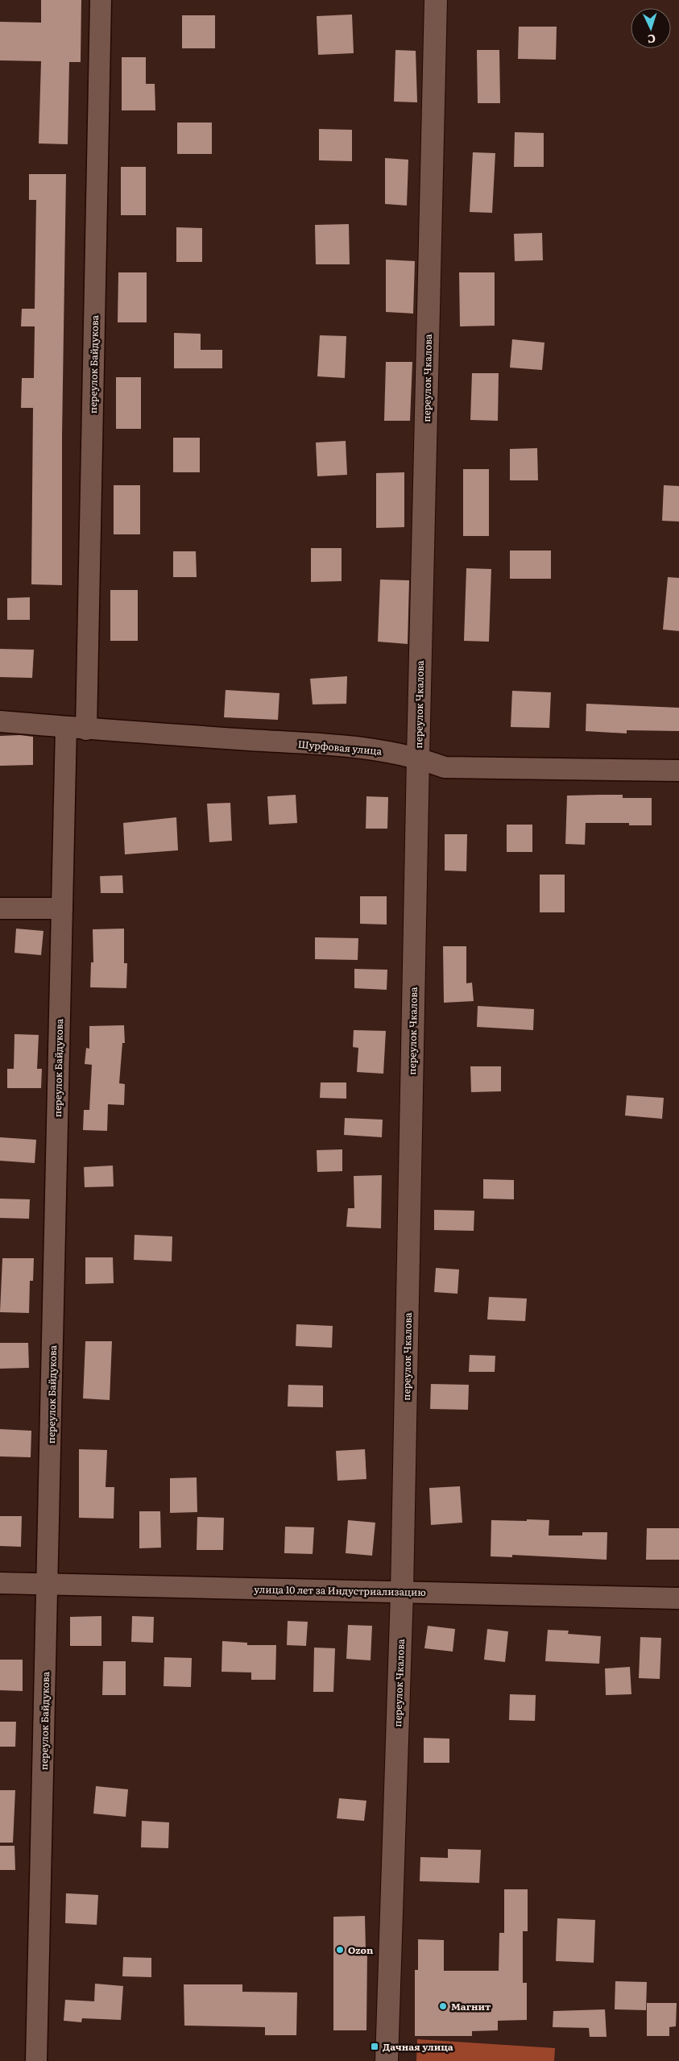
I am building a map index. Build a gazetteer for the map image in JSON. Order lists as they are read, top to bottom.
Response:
{
  "streets": {
    "street": [
      "переулок Байдукова",
      "переулок Чкалова",
      "Шурфовая улица",
      "улица 10 лет за Индустриализацию"
    ]
  },
  "crossings": [
    ["переулок Байдукова", "Шурфовая улица"],
    ["переулок Байдукова", "улица 10 лет за Индустриализацию"],
    ["переулок Чкалова", "Шурфовая улица"],
    ["переулок Чкалова", "улица 10 лет за Индустриализацию"]
  ],
  "places": {
    "other": ["Ozon", "Магнит"],
    "transit": ["Дачная улица"]
  },
  "north": "bottom"
}
